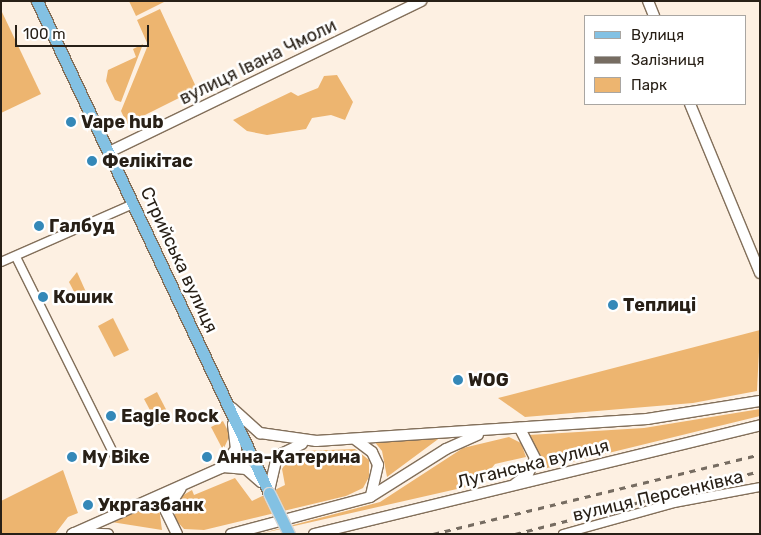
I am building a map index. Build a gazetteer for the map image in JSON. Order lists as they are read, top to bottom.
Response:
{
  "streets": {
    "main road": ["вулиця Івана Чмоли", "Стрийська вулиця", "Луганська вулиця"],
    "street": ["вулиця Персенківка"]
  },
  "crossings": [
    ["вулиця Івана Чмоли", "Стрийська вулиця"],
    ["Стрийська вулиця", "Луганська вулиця"]
  ],
  "places": [
    "Vape hub",
    "Фелікітас",
    "Галбуд",
    "Кошик",
    "Теплиці",
    "WOG",
    "Eagle Rock",
    "My Bike",
    "Анна-Катерина",
    "Укргазбанк"
  ],
  "legend": ["Вулиця", "Залізниця", "Парк"],
  "scale_bar": "100 m"
}
